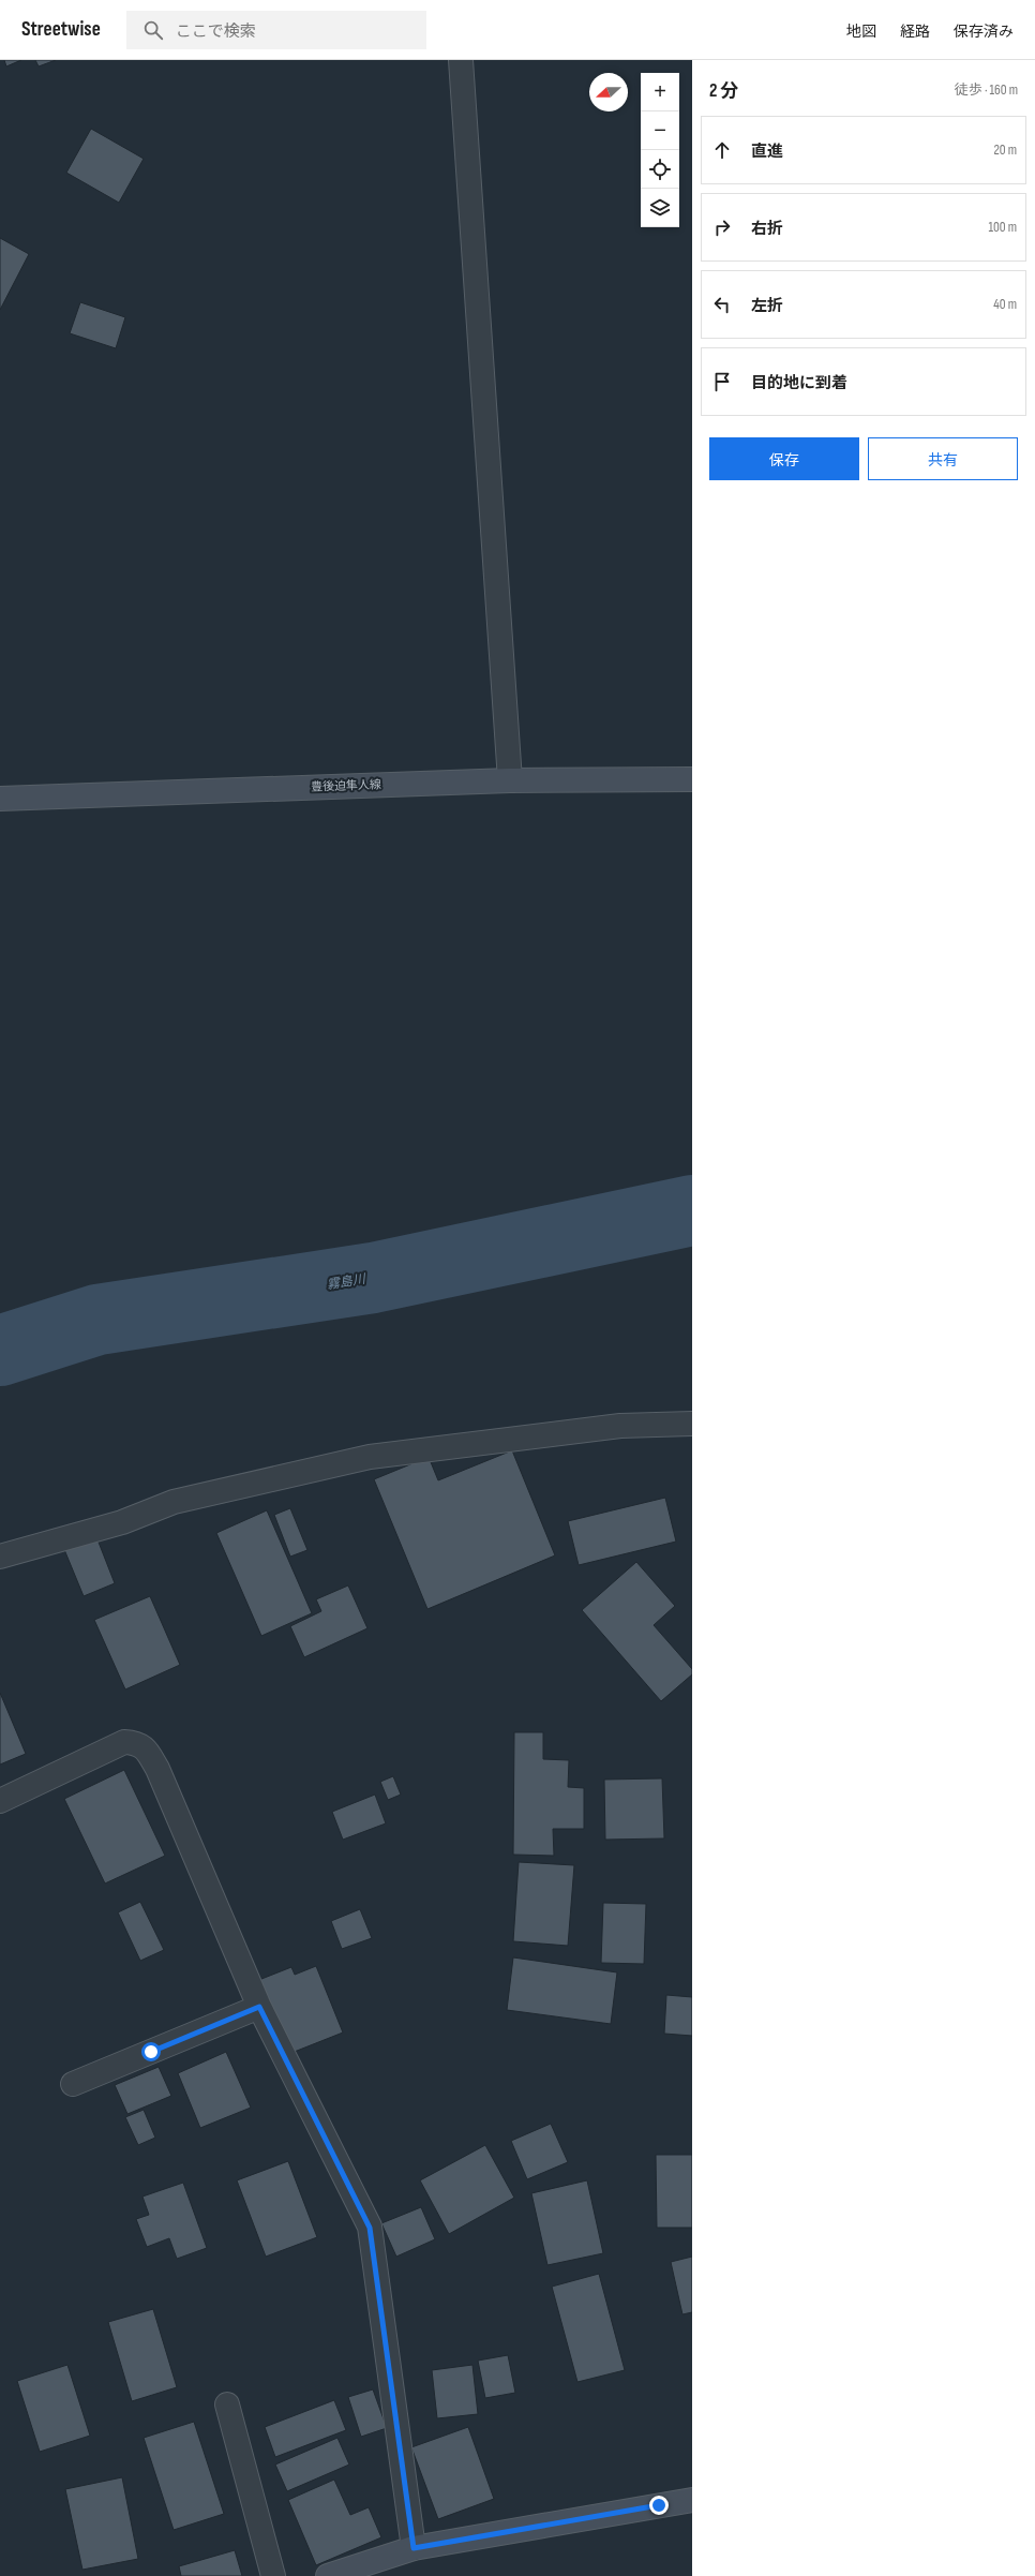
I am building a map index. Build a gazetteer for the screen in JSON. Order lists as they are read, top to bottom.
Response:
{
  "streets": {
    "main road": ["豊後迫隼人線"]
  },
  "water": ["霧島川"],
  "north": "left",
  "page": {
    "header": "Streetwise",
    "search": "ここで検索",
    "nav": ["地図", "経路", "保存済み"],
    "heading": ["2 分", "徒歩 · 160 m"],
    "map_buttons": ["+", "−"],
    "list": [
      ["直進", "20 m"],
      ["右折", "100 m"],
      ["左折", "40 m"],
      "目的地に到着"
    ],
    "buttons": ["保存", "共有"]
  }
}
